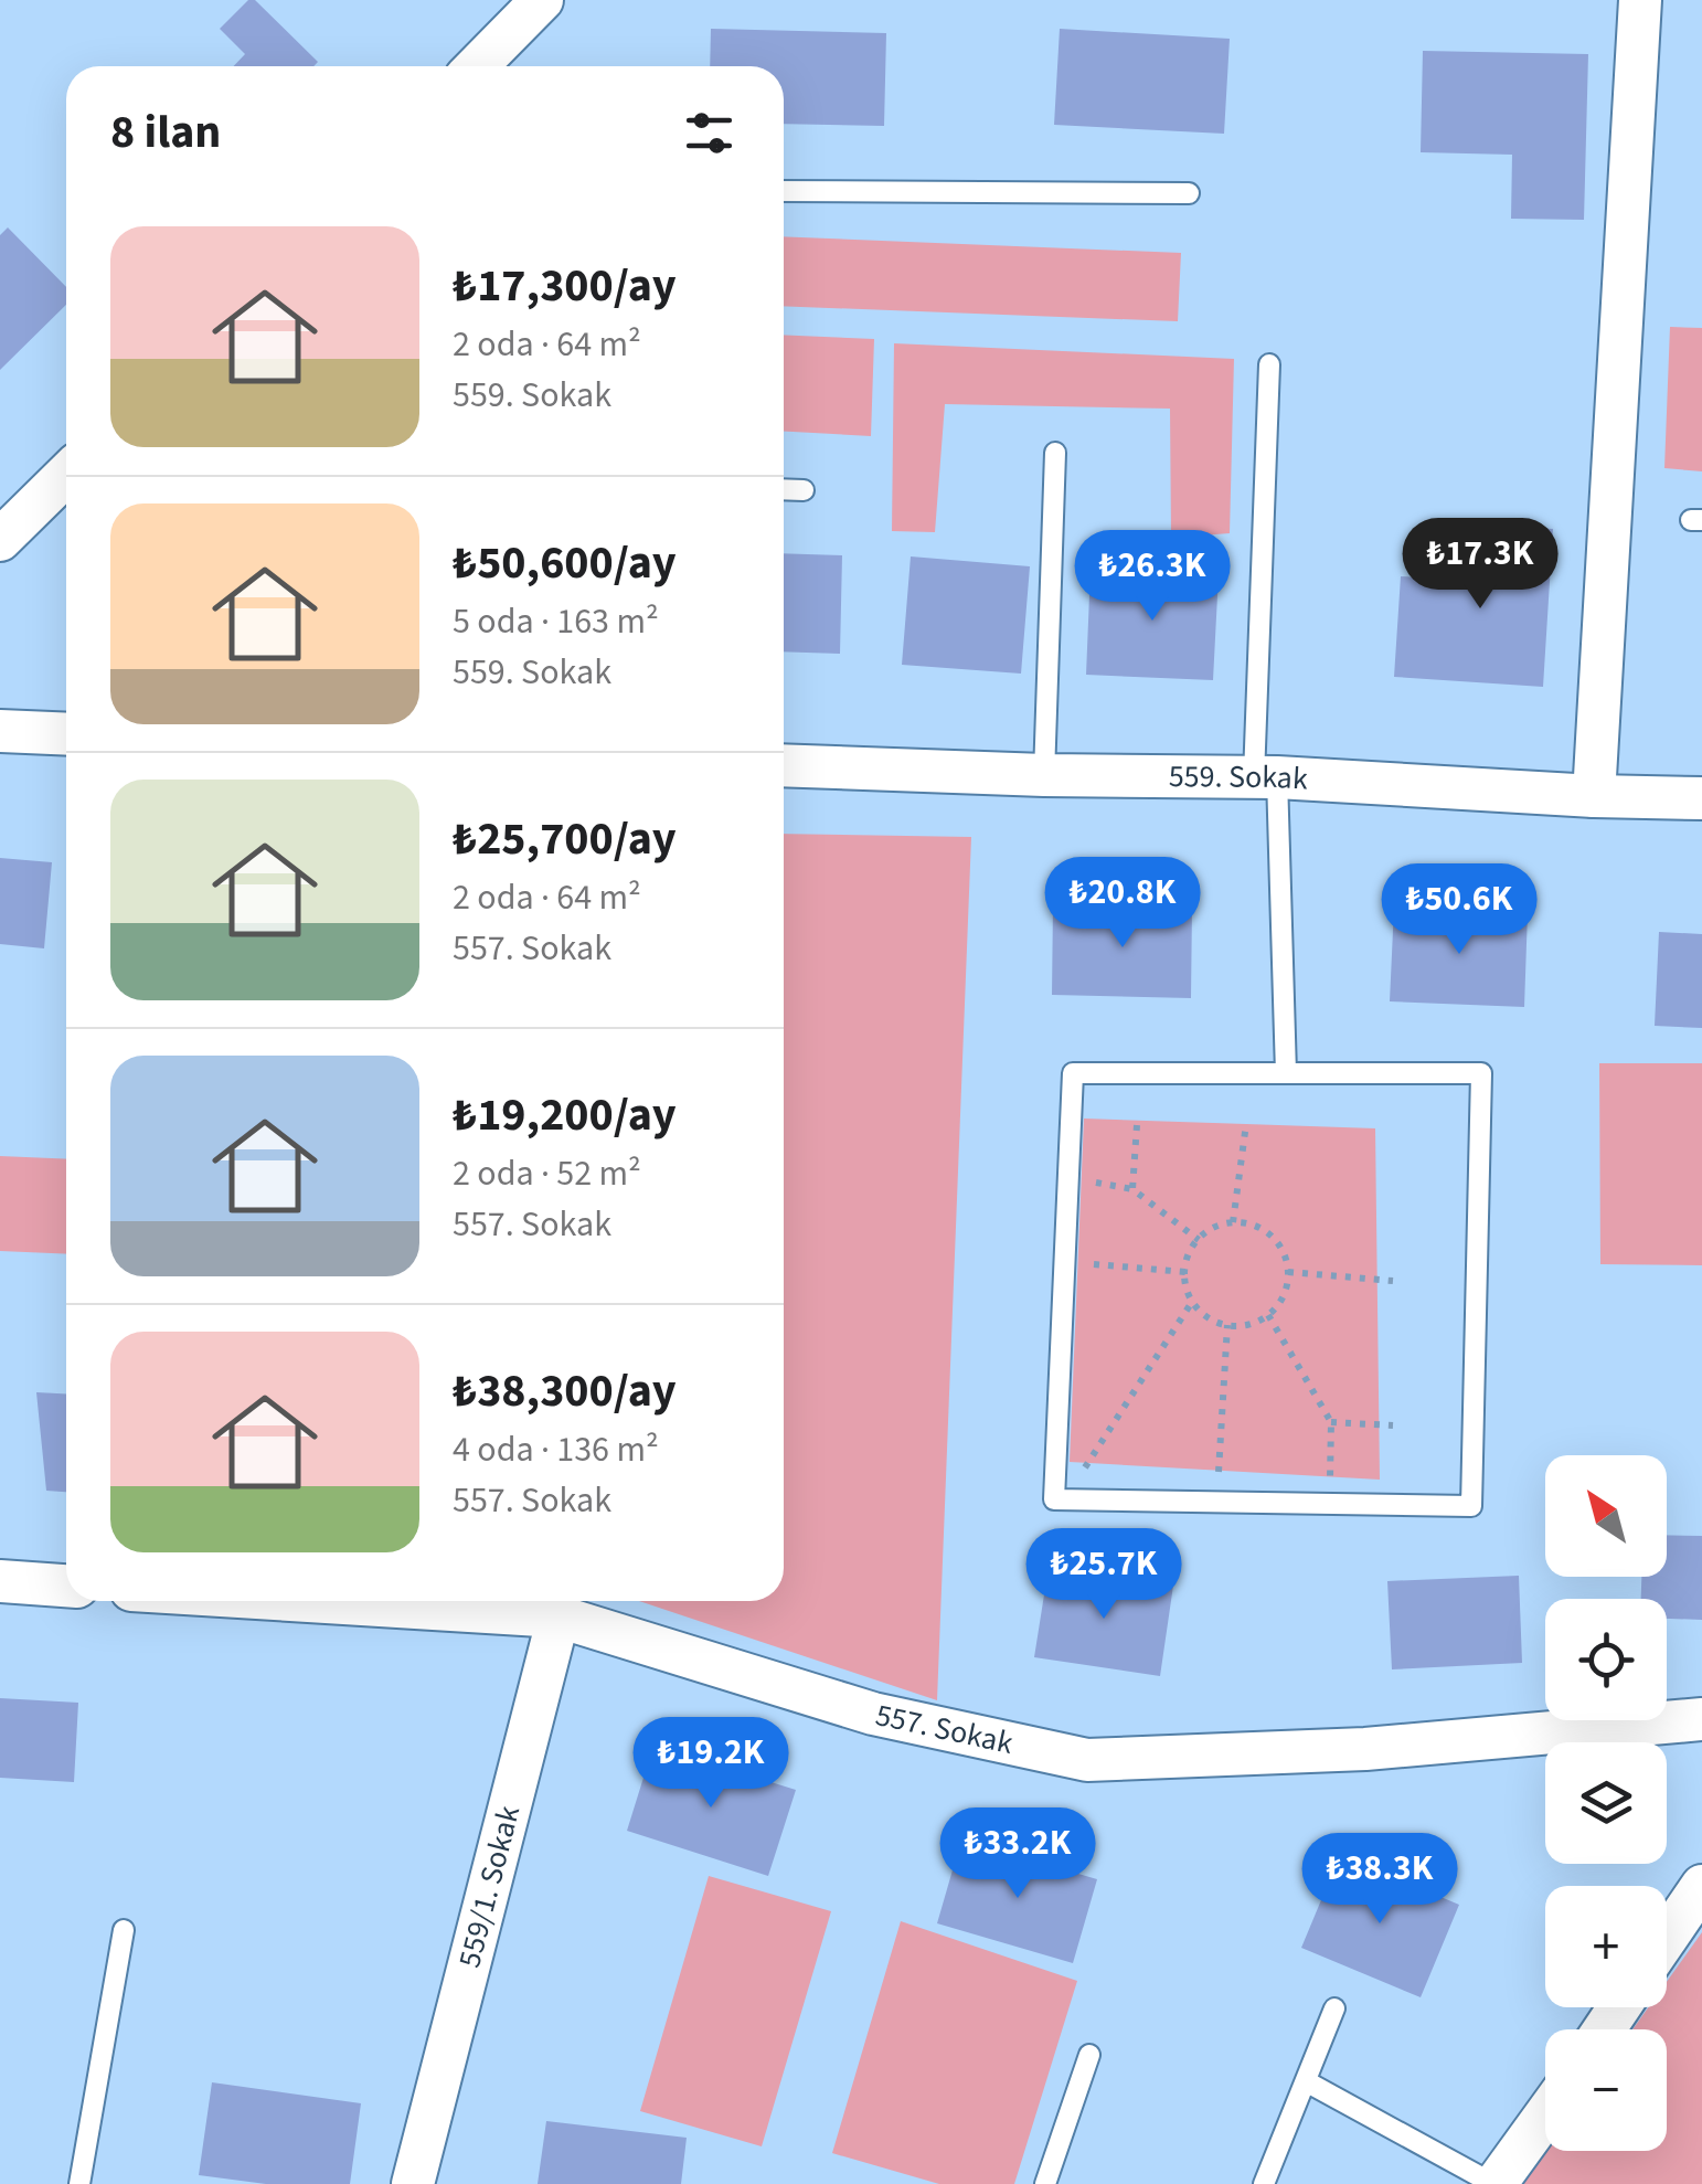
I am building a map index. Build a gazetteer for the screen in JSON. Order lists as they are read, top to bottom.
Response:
{
  "streets": {
    "street": ["559. Sokak", "557. Sokak", "559/1. Sokak"]
  },
  "crossings": [
    ["557. Sokak", "559/1. Sokak"]
  ],
  "north": "top left",
  "page": {
    "heading": "8 ilan",
    "list": [
      {
        "name": "₺17,300/ay",
        "note": "2 oda · 64 m² · 559. Sokak"
      },
      {
        "name": "₺50,600/ay",
        "note": "5 oda · 163 m² · 559. Sokak"
      },
      {
        "name": "₺25,700/ay",
        "note": "2 oda · 64 m² · 557. Sokak"
      },
      {
        "name": "₺19,200/ay",
        "note": "2 oda · 52 m² · 557. Sokak"
      },
      {
        "name": "₺38,300/ay",
        "note": "4 oda · 136 m² · 557. Sokak"
      }
    ],
    "price": [
      "₺17.3K",
      "₺26.3K",
      "₺20.8K",
      "₺50.6K",
      "₺25.7K",
      "₺19.2K",
      "₺33.2K",
      "₺38.3K"
    ],
    "map_buttons": ["+", "−"]
  }
}
